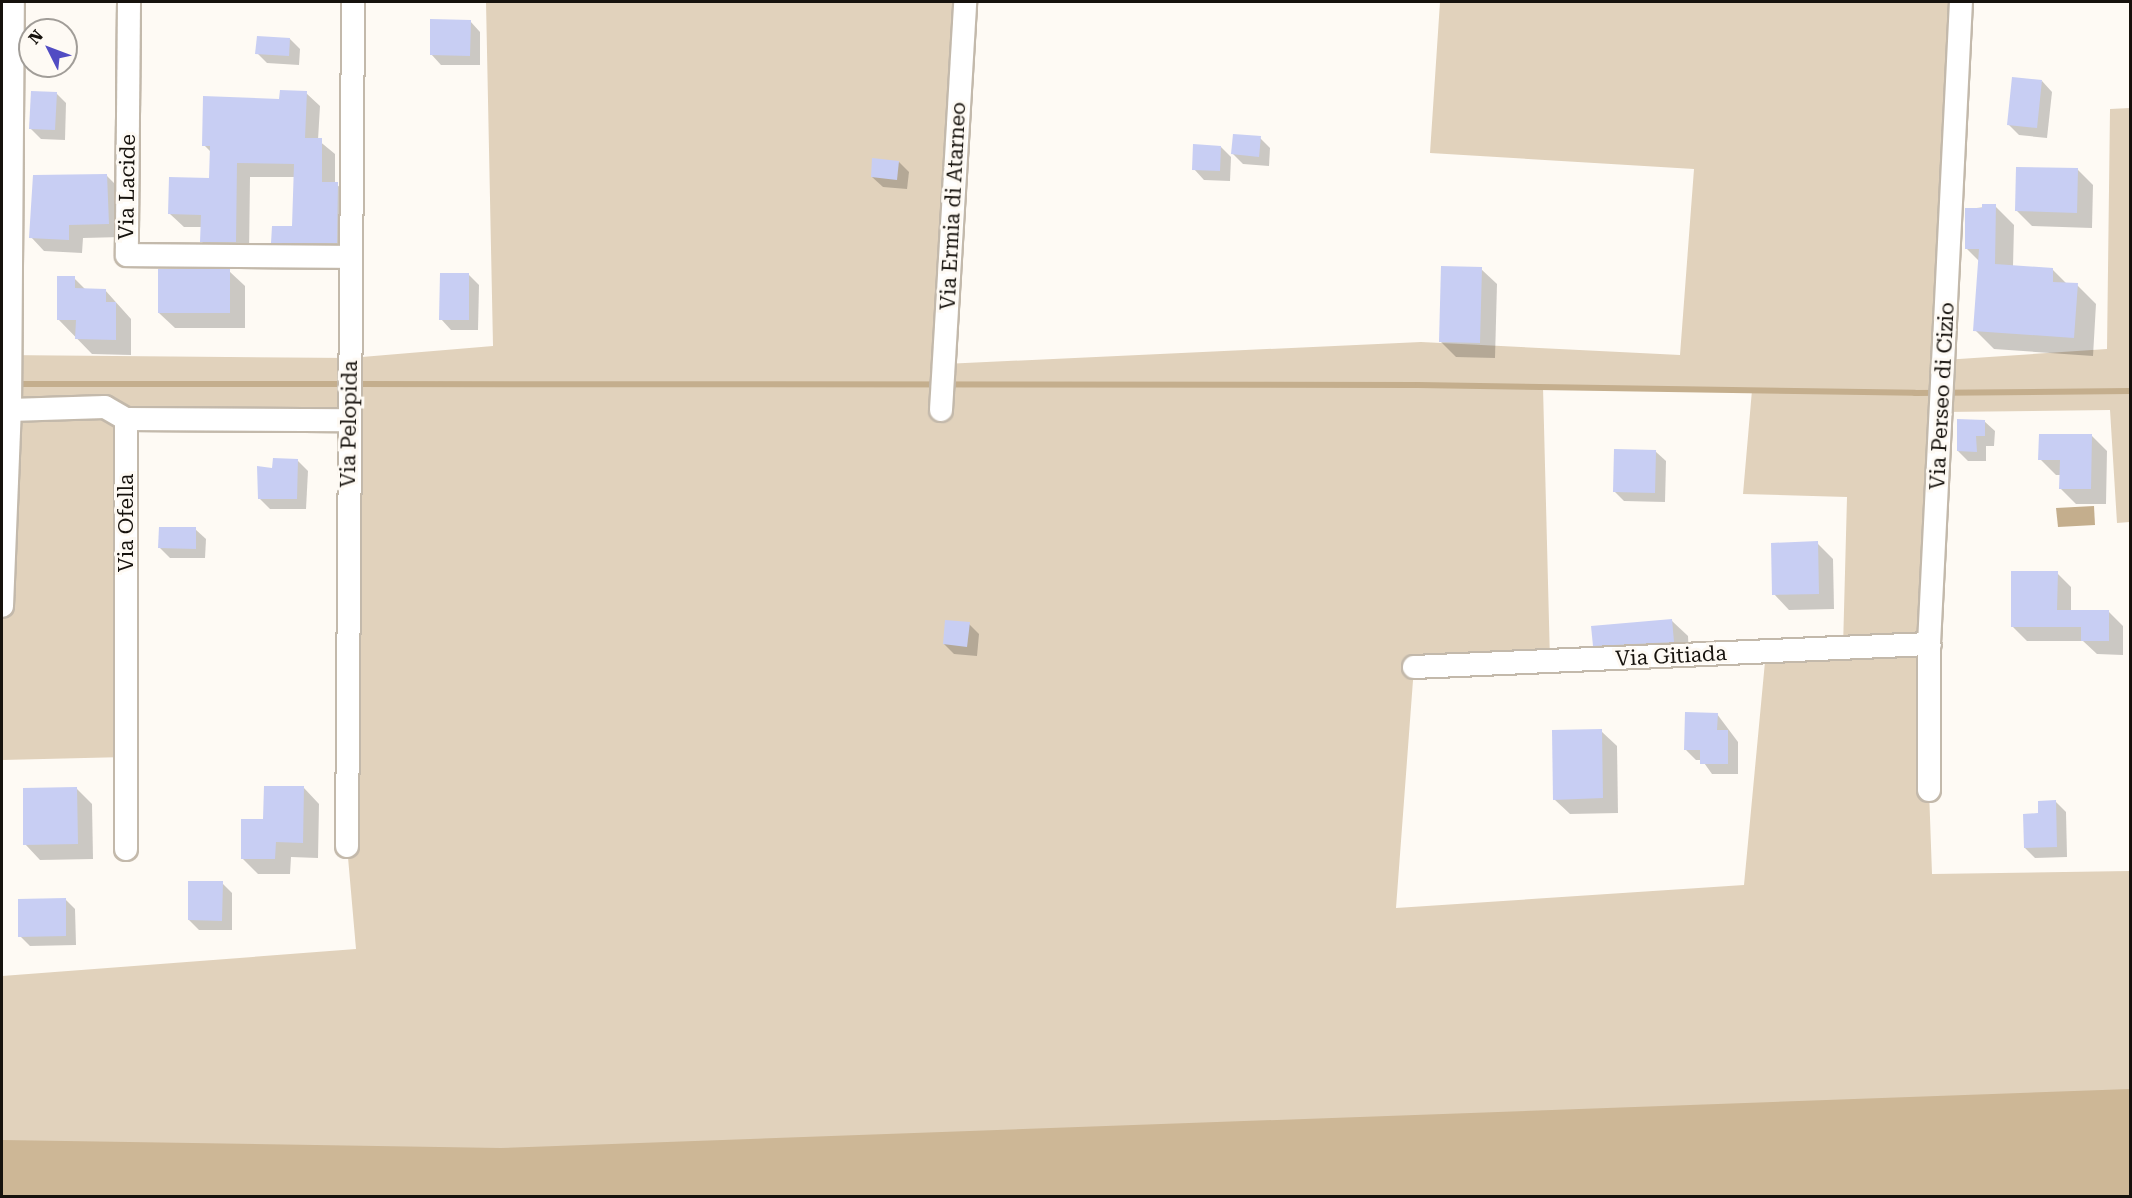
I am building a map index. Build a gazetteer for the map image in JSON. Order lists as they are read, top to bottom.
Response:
{
  "streets": {
    "street": [
      "Via Lacide",
      "Via Ermia di Atarneo",
      "Via Perseo di Cizio",
      "Via Pelopida",
      "Via Ofella",
      "Via Gitiada"
    ]
  },
  "crossings": [
    ["Via Lacide", "Via Pelopida"],
    ["Via Perseo di Cizio", "Via Gitiada"]
  ],
  "north": "top left"
}
